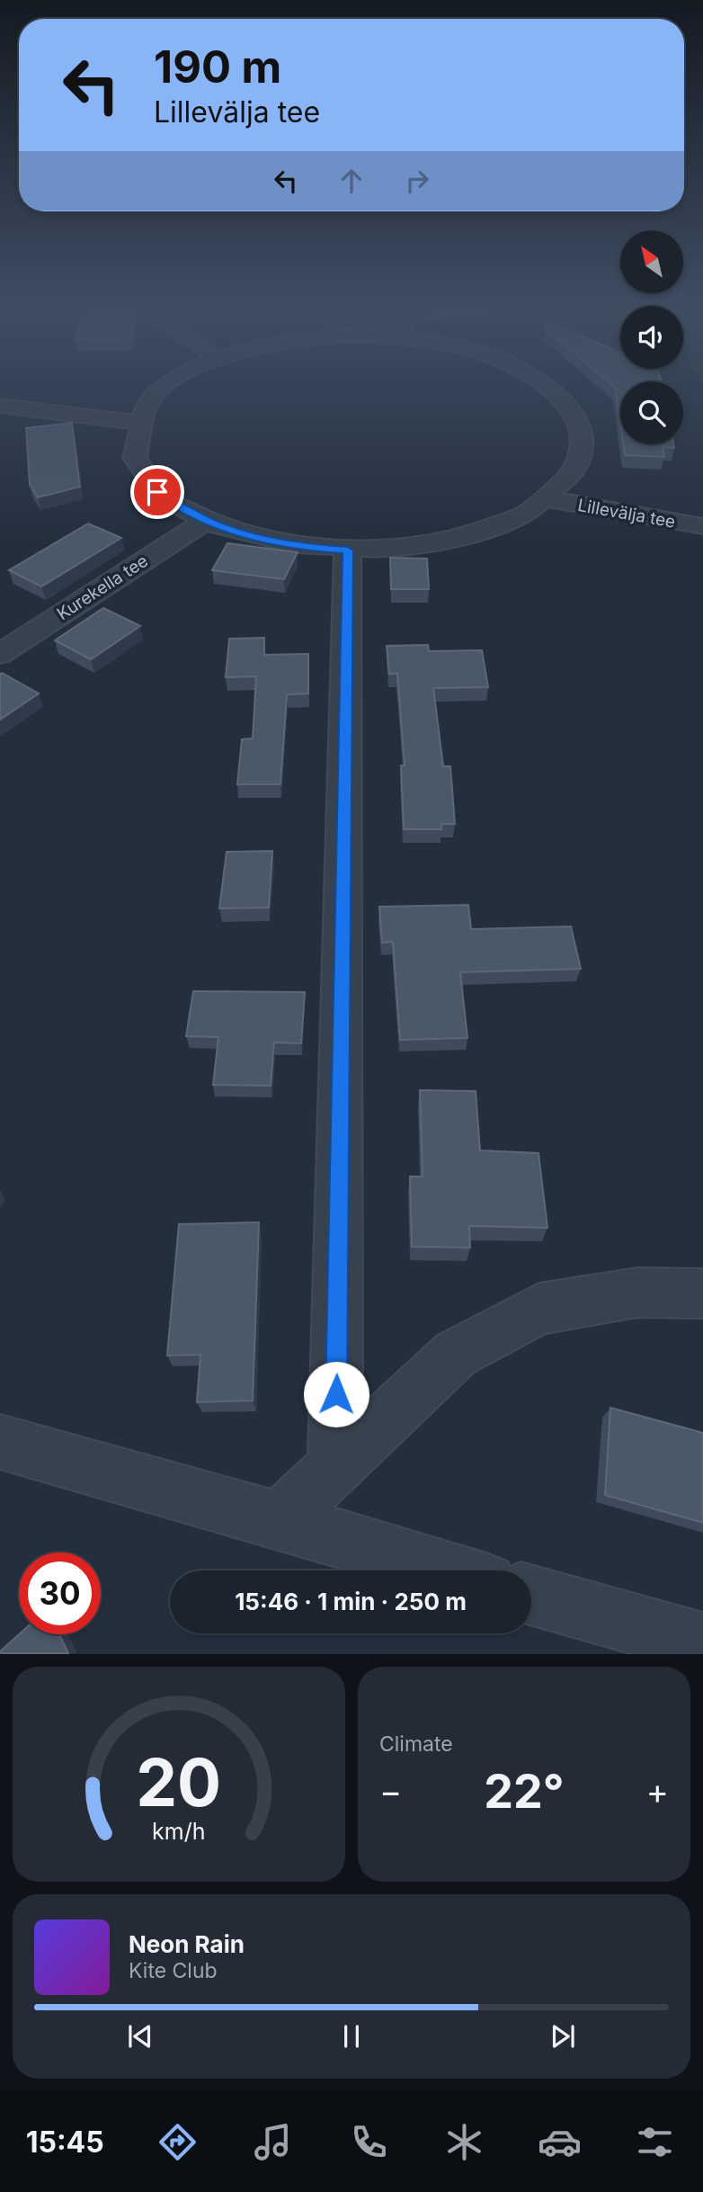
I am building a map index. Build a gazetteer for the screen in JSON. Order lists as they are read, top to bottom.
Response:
{
  "streets": {
    "street": ["Lillevälja tee", "Kurekella tee"]
  },
  "crossings": [
    ["Lillevälja tee", "Kurekella tee"]
  ],
  "north": "top left",
  "page": {
    "turn": ["190 m", "Lillevälja tee"],
    "limit": "30",
    "trip": "15:46 · 1 min · 250 m",
    "tile": "Climate",
    "heat": ["−", "22°", "+"],
    "song": ["Neon Rain", "Kite Club"],
    "tabs": "15:45",
    "gauge": ["20", "km/h"]
  }
}
